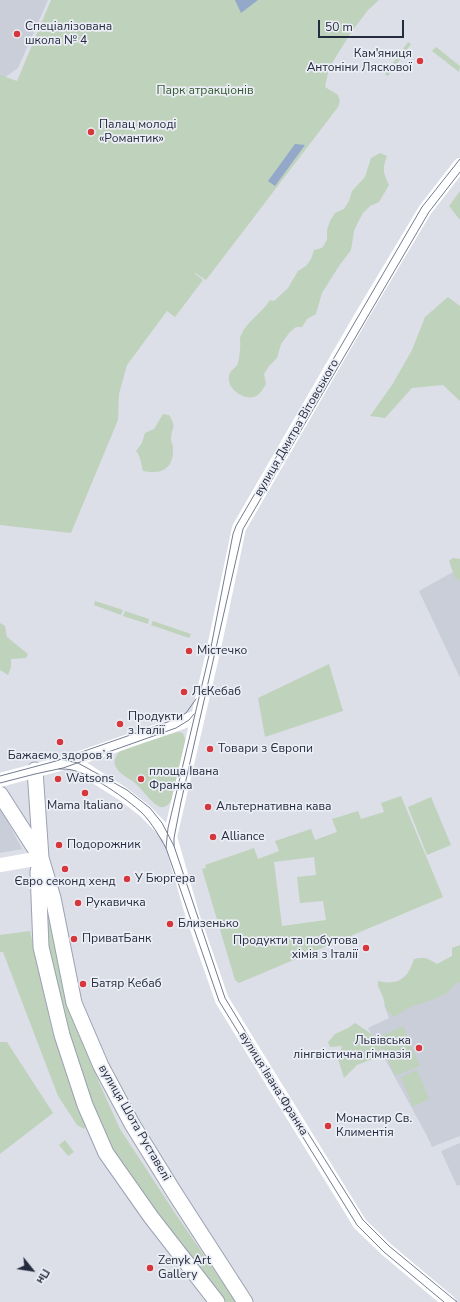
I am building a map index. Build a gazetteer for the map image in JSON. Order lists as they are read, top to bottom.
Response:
{
  "streets": {
    "main road": ["вулиця Дмитра Вітовського", "вулиця Івана Франка", "вулиця Шота Руставелі"]
  },
  "parks": ["Парк атракціонів"],
  "places": [
    "Спеціалізована школа № 4",
    "Кам'яниця Антоніни Ляскової",
    "Палац молоді «Романтик»",
    "Мiстечко",
    "ЛєКебаб",
    "Продукти з Італії",
    "Бажаємо здоровʼя",
    "Товари з Європи",
    "Watsons",
    "площа Івана Франка",
    "Mama Italiano",
    "Альтернативна кава",
    "Alliance",
    "Подорожник",
    "Євро секонд хенд",
    "У Бюргера",
    "Рукавичка",
    "Близенько",
    "ПриватБанк",
    "Продукти та побутова хімія з Італії",
    "Батяр Кебаб",
    "Львівська лінгвістична гімназія",
    "Монастир Св. Климентія",
    "Zenyk Art Gallery"
  ],
  "scale_bar": "50 m",
  "north": "bottom right"
}
